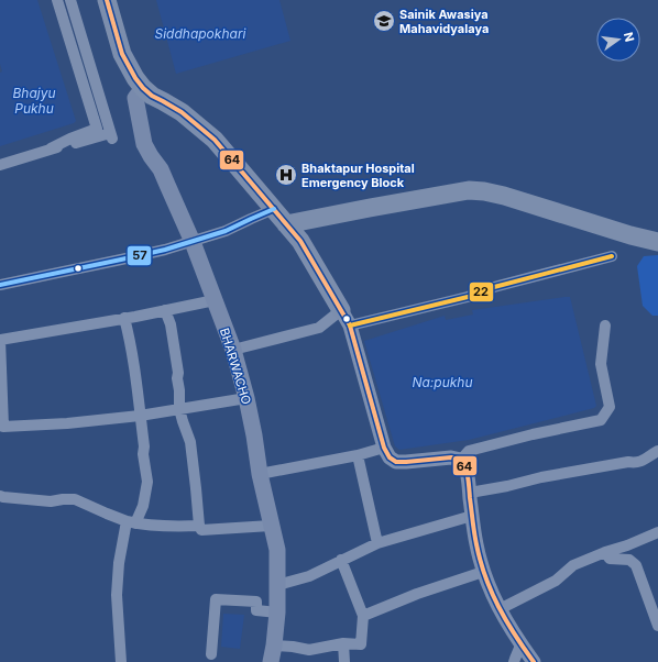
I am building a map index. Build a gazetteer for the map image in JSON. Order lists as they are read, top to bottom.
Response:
{
  "streets": {
    "main road": ["BHARWACHO"]
  },
  "water": ["Siddhapokhari", "Bhajyu Pukhu", "Na:pukhu"],
  "places": {
    "school or university": ["Sainik Awasiya Mahavidyalaya"],
    "hospital": ["Bhaktapur Hospital Emergency Block"]
  },
  "lines": ["transit line 64", "transit line 57", "transit line 22"],
  "north": "right"
}
